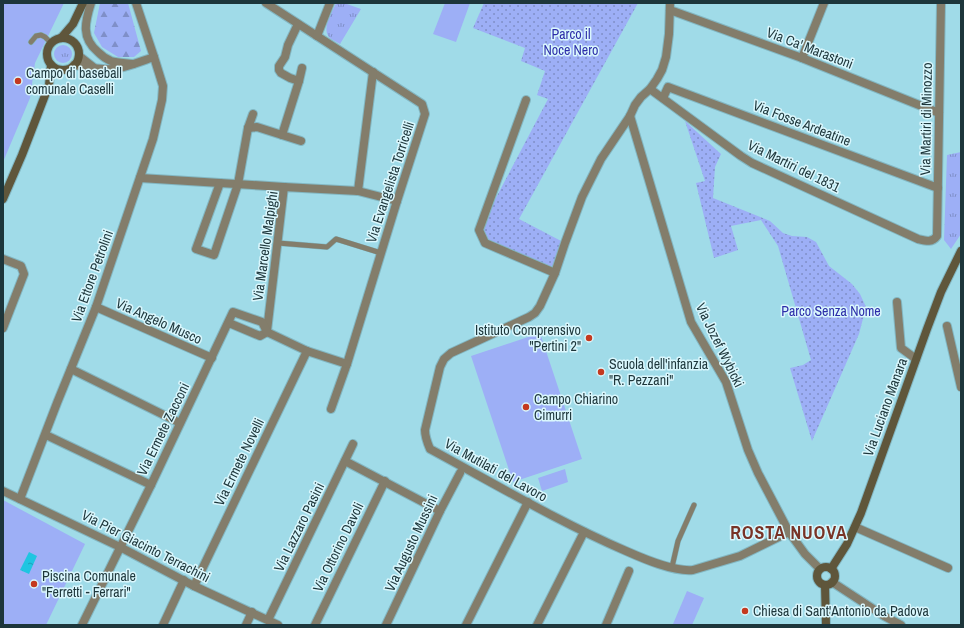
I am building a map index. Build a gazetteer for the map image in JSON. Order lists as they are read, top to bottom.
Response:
{
  "streets": {
    "street": [
      "Via Ca' Marastoni",
      "Via Martiri di Minozzo",
      "Via Fosse Ardeatine",
      "Via Martiri del 1831",
      "Via Evangelista Torricelli",
      "Via Marcello Malpighi",
      "Via Ettore Petrolini",
      "Via Angelo Musco",
      "Via Jozef Wybicki",
      "Via Luciano Manara",
      "Via Ermete Zacconi",
      "Via Ermete Novelli",
      "Via Mutilati del Lavoro",
      "Via Lazzaro Pasini",
      "Via Augusto Mussini",
      "Via Pier Giacinto Terrachini",
      "Via Ottorino Davoli"
    ]
  },
  "crossings": [
    ["Via Ca' Marastoni", "Via Martiri di Minozzo"],
    ["Via Ca' Marastoni", "Via Mutilati del Lavoro"],
    ["Via Martiri di Minozzo", "Via Fosse Ardeatine"],
    ["Via Martiri di Minozzo", "Via Martiri del 1831"],
    ["Via Fosse Ardeatine", "Via Martiri del 1831"],
    ["Via Martiri del 1831", "Via Mutilati del Lavoro"],
    ["Via Evangelista Torricelli", "Via Marcello Malpighi"],
    ["Via Ettore Petrolini", "Via Angelo Musco"],
    ["Via Ettore Petrolini", "Via Pier Giacinto Terrachini"],
    ["Via Angelo Musco", "Via Ermete Zacconi"],
    ["Via Jozef Wybicki", "Via Luciano Manara"],
    ["Via Jozef Wybicki", "Via Mutilati del Lavoro"],
    ["Via Ermete Zacconi", "Via Pier Giacinto Terrachini"],
    ["Via Ermete Novelli", "Via Pier Giacinto Terrachini"],
    ["Via Lazzaro Pasini", "Via Pier Giacinto Terrachini"]
  ],
  "districts": ["ROSTA NUOVA"],
  "parks": ["Parco il Noce Nero", "Parco Senza Nome"],
  "places": [
    "Campo di baseball comunale Caselli",
    "Istituto Comprensivo \"Pertini 2\"",
    "Scuola dell'infanzia \"R. Pezzani\"",
    "Campo Chiarino Cimurri",
    "Piscina Comunale \"Ferretti - Ferrari\"",
    "Chiesa di Sant'Antonio da Padova"
  ]
}
